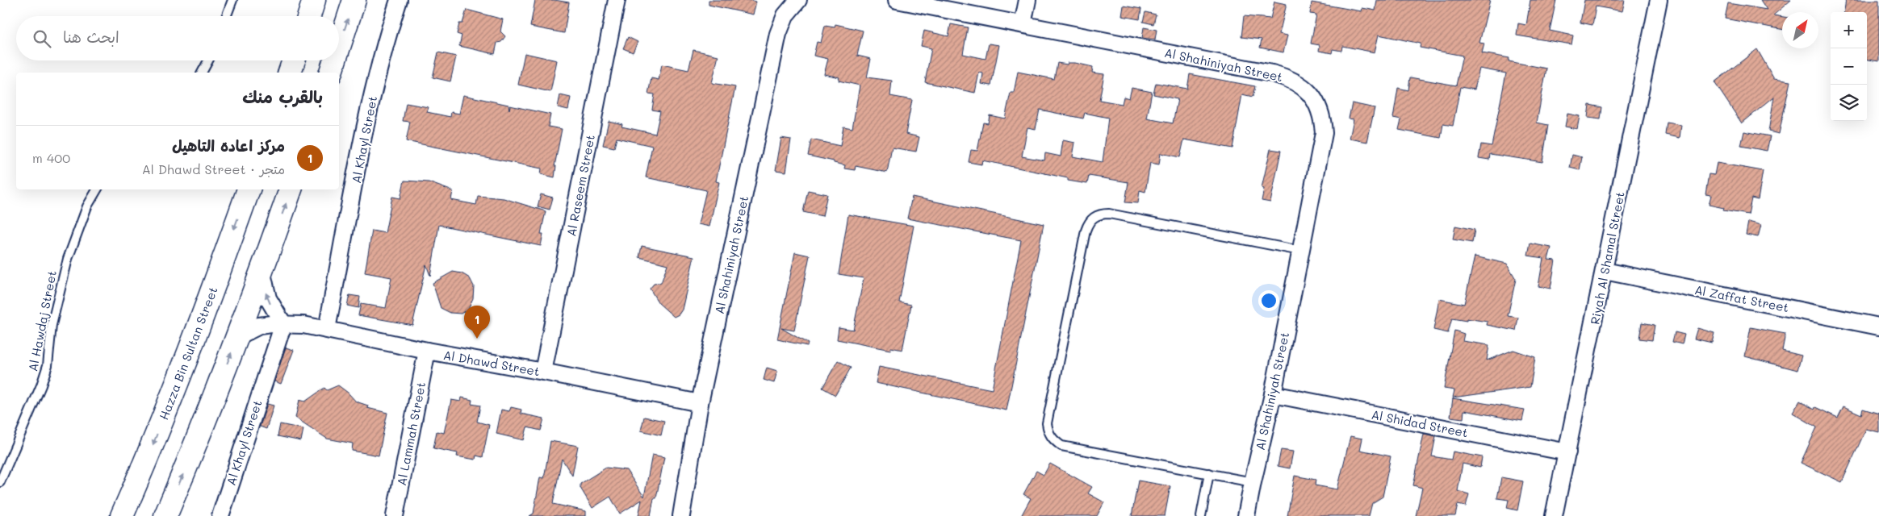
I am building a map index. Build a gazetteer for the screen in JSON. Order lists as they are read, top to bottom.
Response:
{
  "streets": {
    "main road": ["Hazza Bin Sultan Street"],
    "street": [
      "Al Shahiniyah Street",
      "Al Khayl Street",
      "Al Raseem Street",
      "Riyah Al Shamal Street",
      "Al Zaffat Street",
      "Al Dhawd Street",
      "Al Shidad Street",
      "Al Lammah Street"
    ],
    "lane": ["Al Hawdaj Street"]
  },
  "crossings": [
    ["Al Shahiniyah Street", "Al Dhawd Street"],
    ["Al Shahiniyah Street", "Al Shidad Street"],
    ["Al Khayl Street", "Al Dhawd Street"],
    ["Al Raseem Street", "Al Dhawd Street"],
    ["Riyah Al Shamal Street", "Al Zaffat Street"],
    ["Riyah Al Shamal Street", "Al Shidad Street"],
    ["Al Dhawd Street", "Al Lammah Street"]
  ],
  "north": "top right",
  "page": {
    "map_buttons": ["+", "−"],
    "search": "ابحث هنا",
    "heading": "بالقرب منك",
    "list": [
      {
        "mark": "1",
        "name": "مركز اعاده التاهيل",
        "note": "متجر · Al Dhawd Street",
        "value": "400 m"
      }
    ],
    "pins": "1"
  }
}
